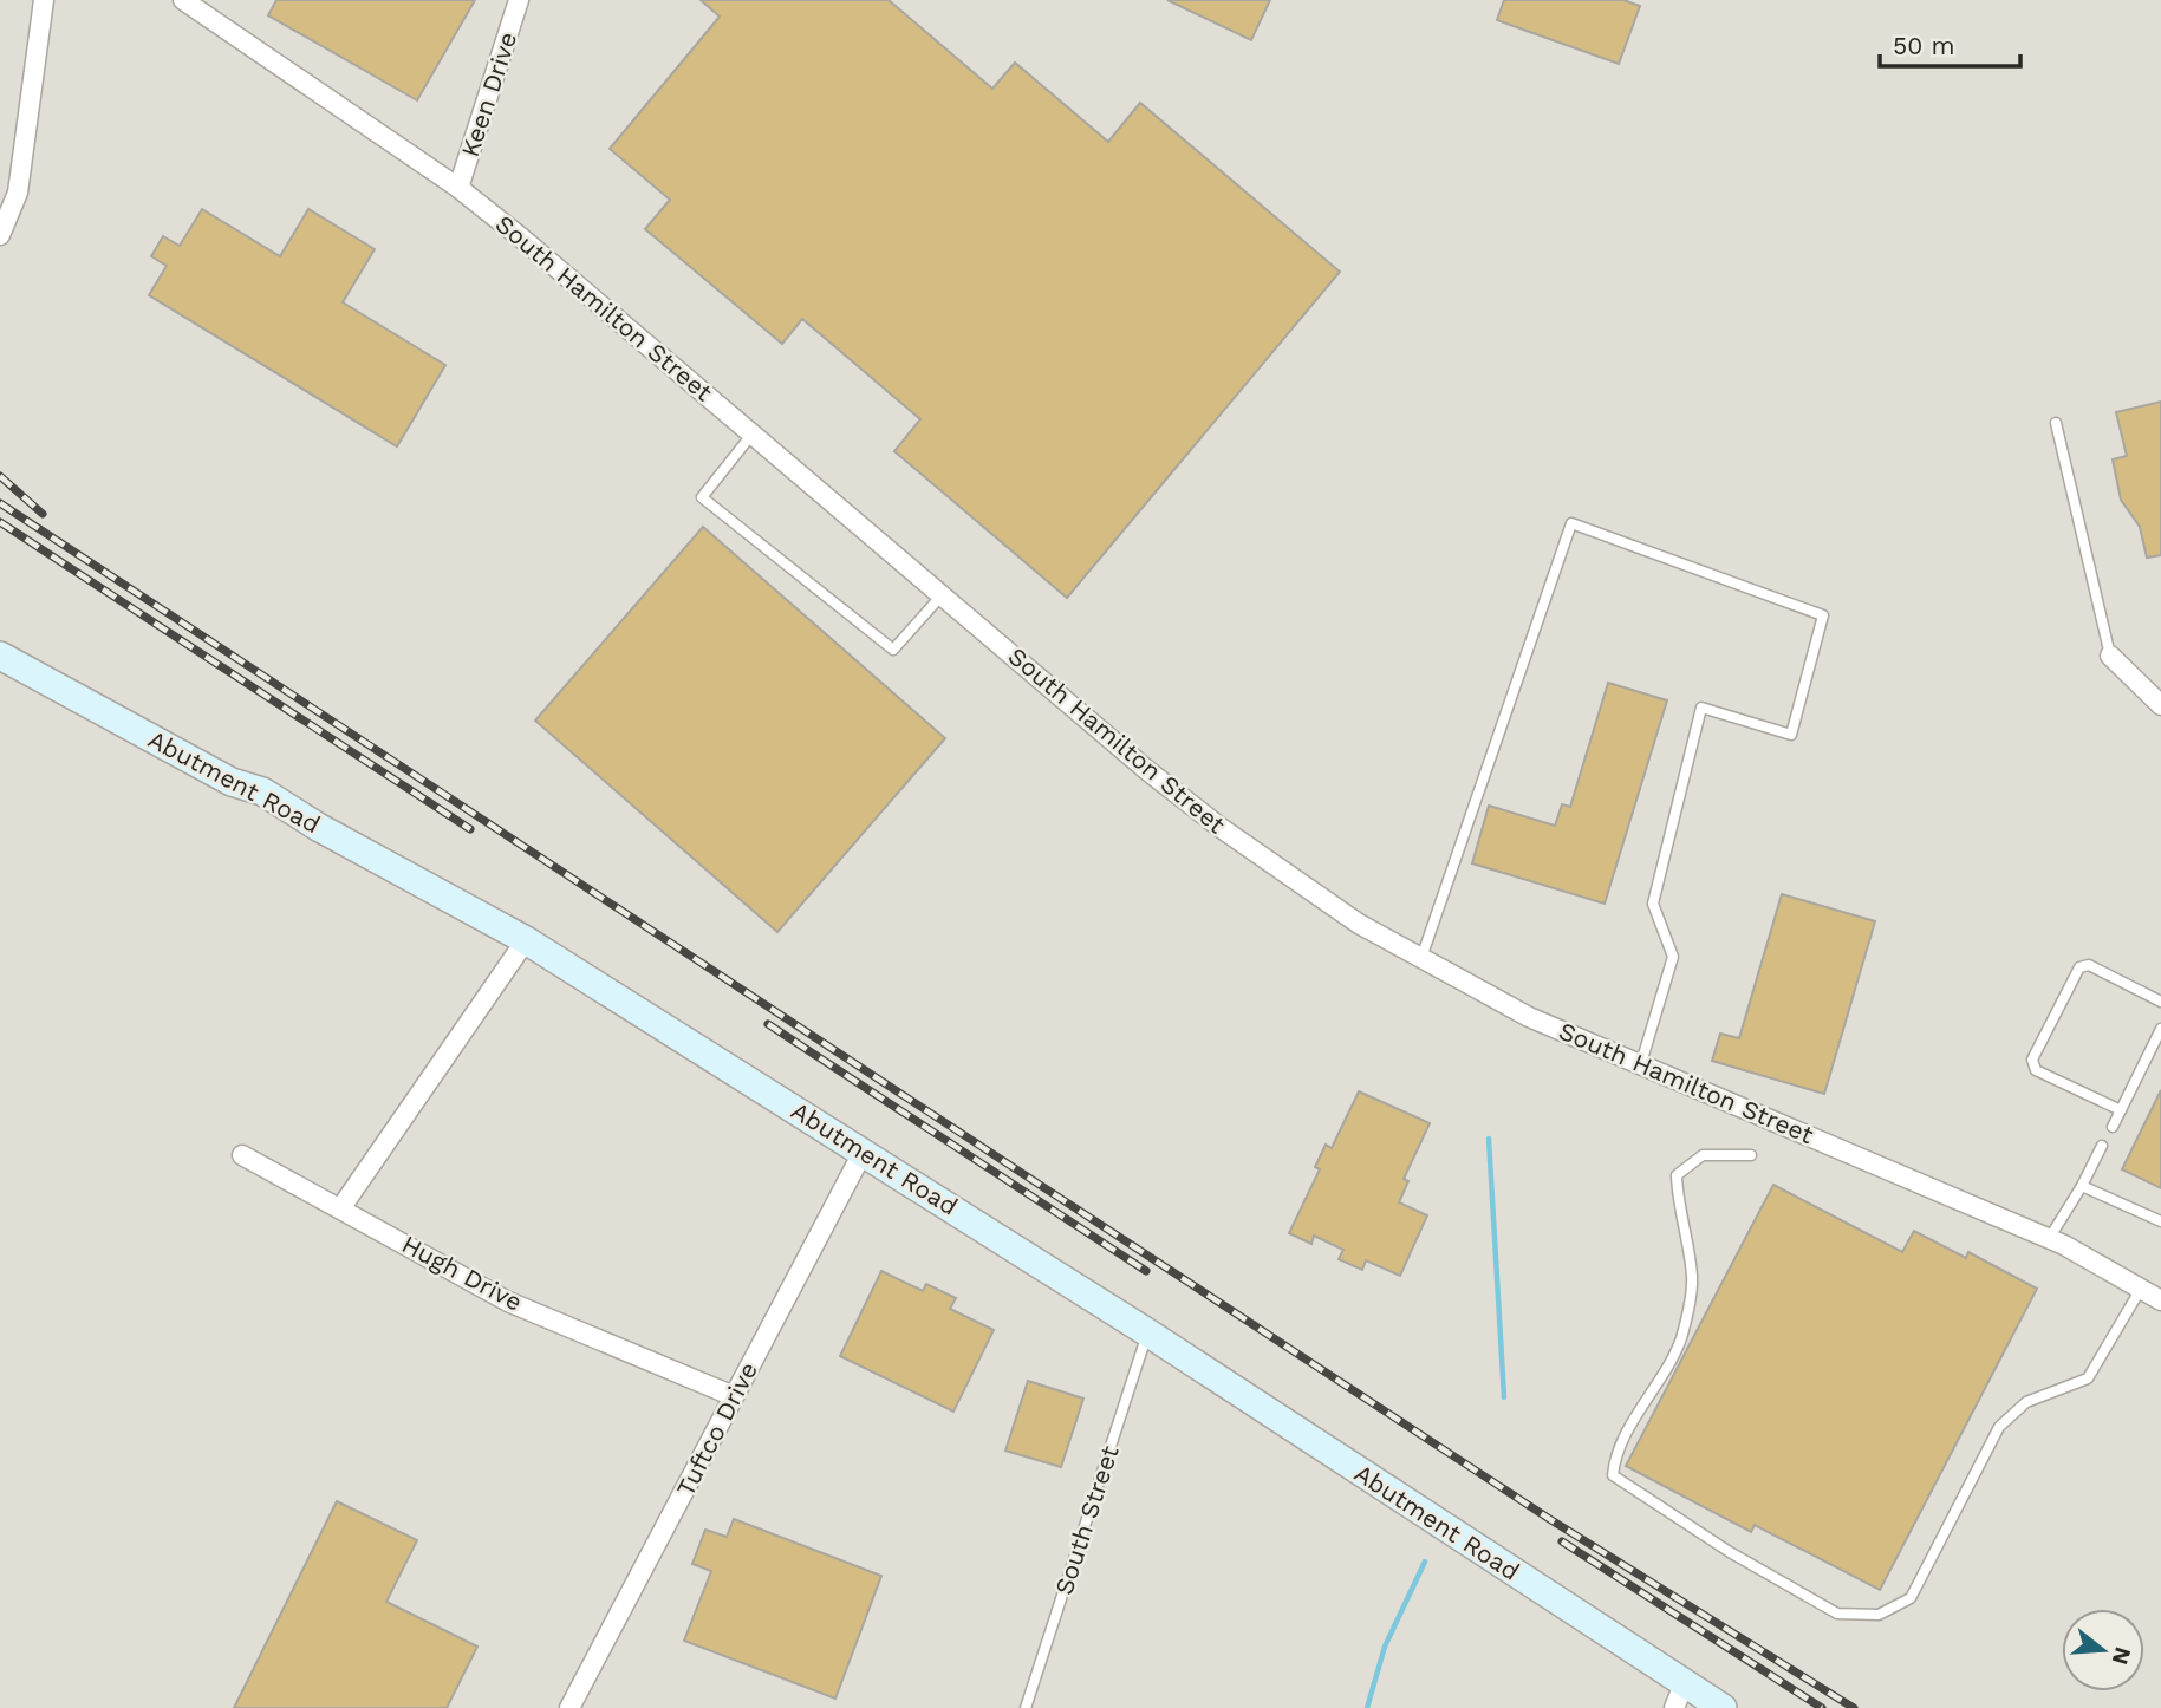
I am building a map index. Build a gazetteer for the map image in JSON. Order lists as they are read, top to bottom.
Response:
{
  "streets": {
    "main road": ["Abutment Road"],
    "street": [
      "Keen Drive",
      "South Hamilton Street",
      "Hugh Drive",
      "Tuftco Drive"
    ],
    "lane": ["South Street"]
  },
  "crossings": [
    ["Keen Drive", "South Hamilton Street"],
    ["Abutment Road", "Tuftco Drive"],
    ["Abutment Road", "South Street"],
    ["Hugh Drive", "Tuftco Drive"]
  ],
  "scale_bar": "50 m",
  "north": "right"
}
